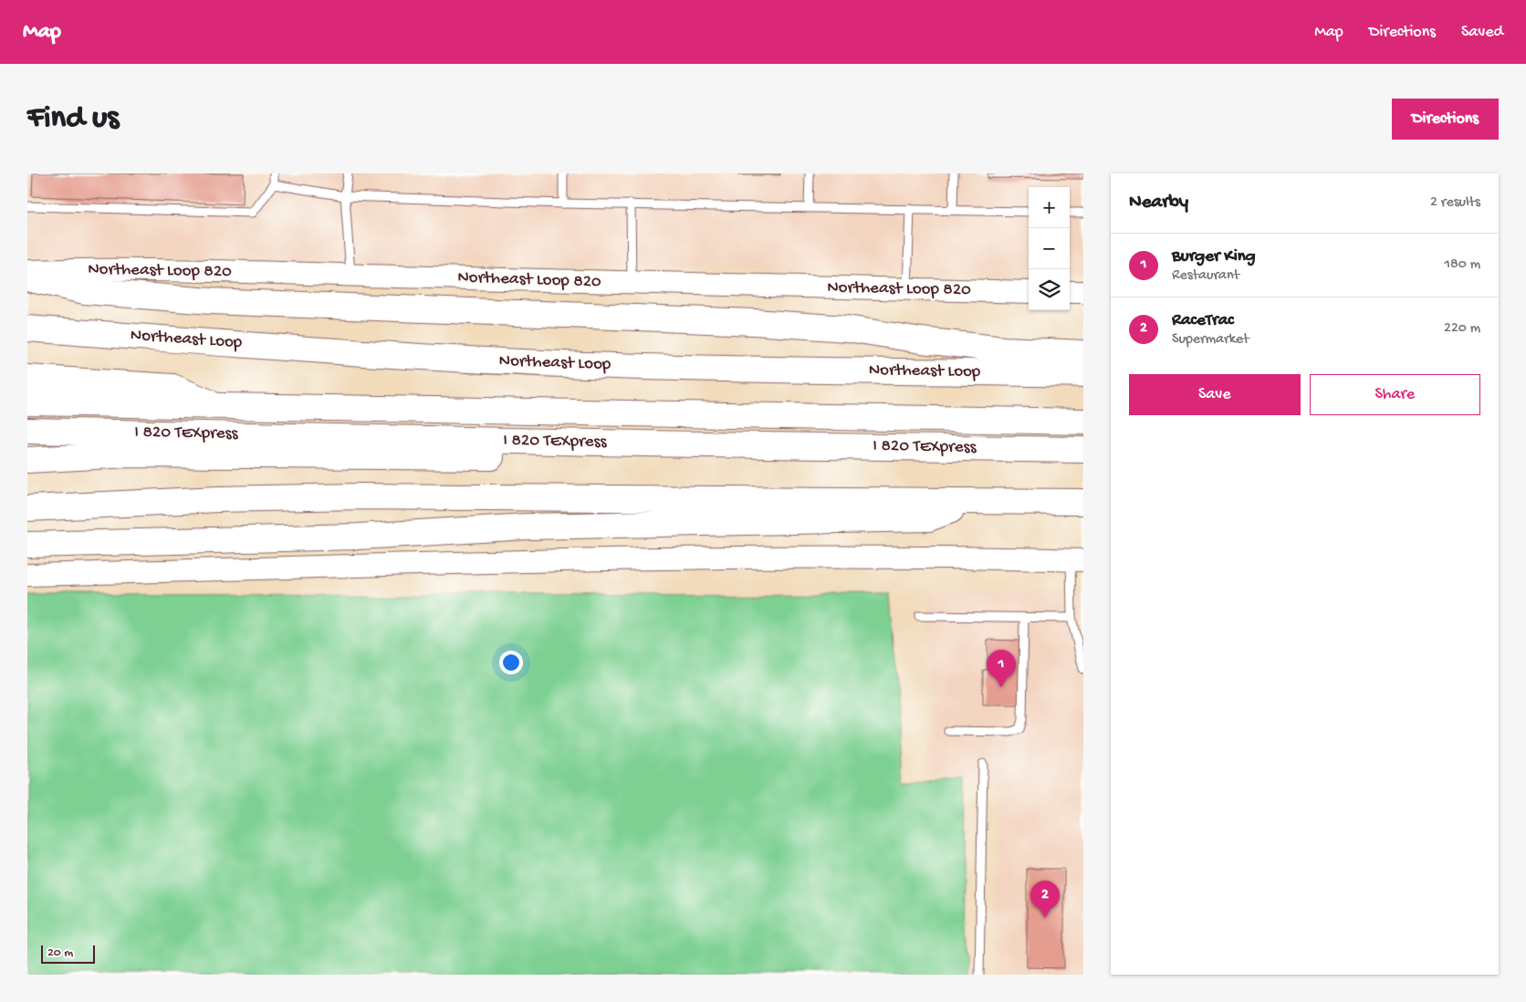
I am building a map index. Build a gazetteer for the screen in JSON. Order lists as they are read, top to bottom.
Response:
{
  "streets": {
    "highway": ["Northeast Loop", "I 820 TEXpress"],
    "main road": ["Northeast Loop 820"]
  },
  "scale_bar": "20 m",
  "page": {
    "header": "Map",
    "nav": ["Map", "Directions", "Saved"],
    "buttons": [
      "Directions",
      ["Save", "Share"]
    ],
    "title": "Find us",
    "heading": ["Nearby", "2 results"],
    "map_buttons": ["+", "−"],
    "list": [
      {
        "mark": "1",
        "name": "Burger King",
        "note": "Restaurant",
        "value": "180 m"
      },
      {
        "mark": "2",
        "name": "RaceTrac",
        "note": "Supermarket",
        "value": "220 m"
      }
    ],
    "pins": ["1", "2"],
    "scale": "20 m"
  }
}
